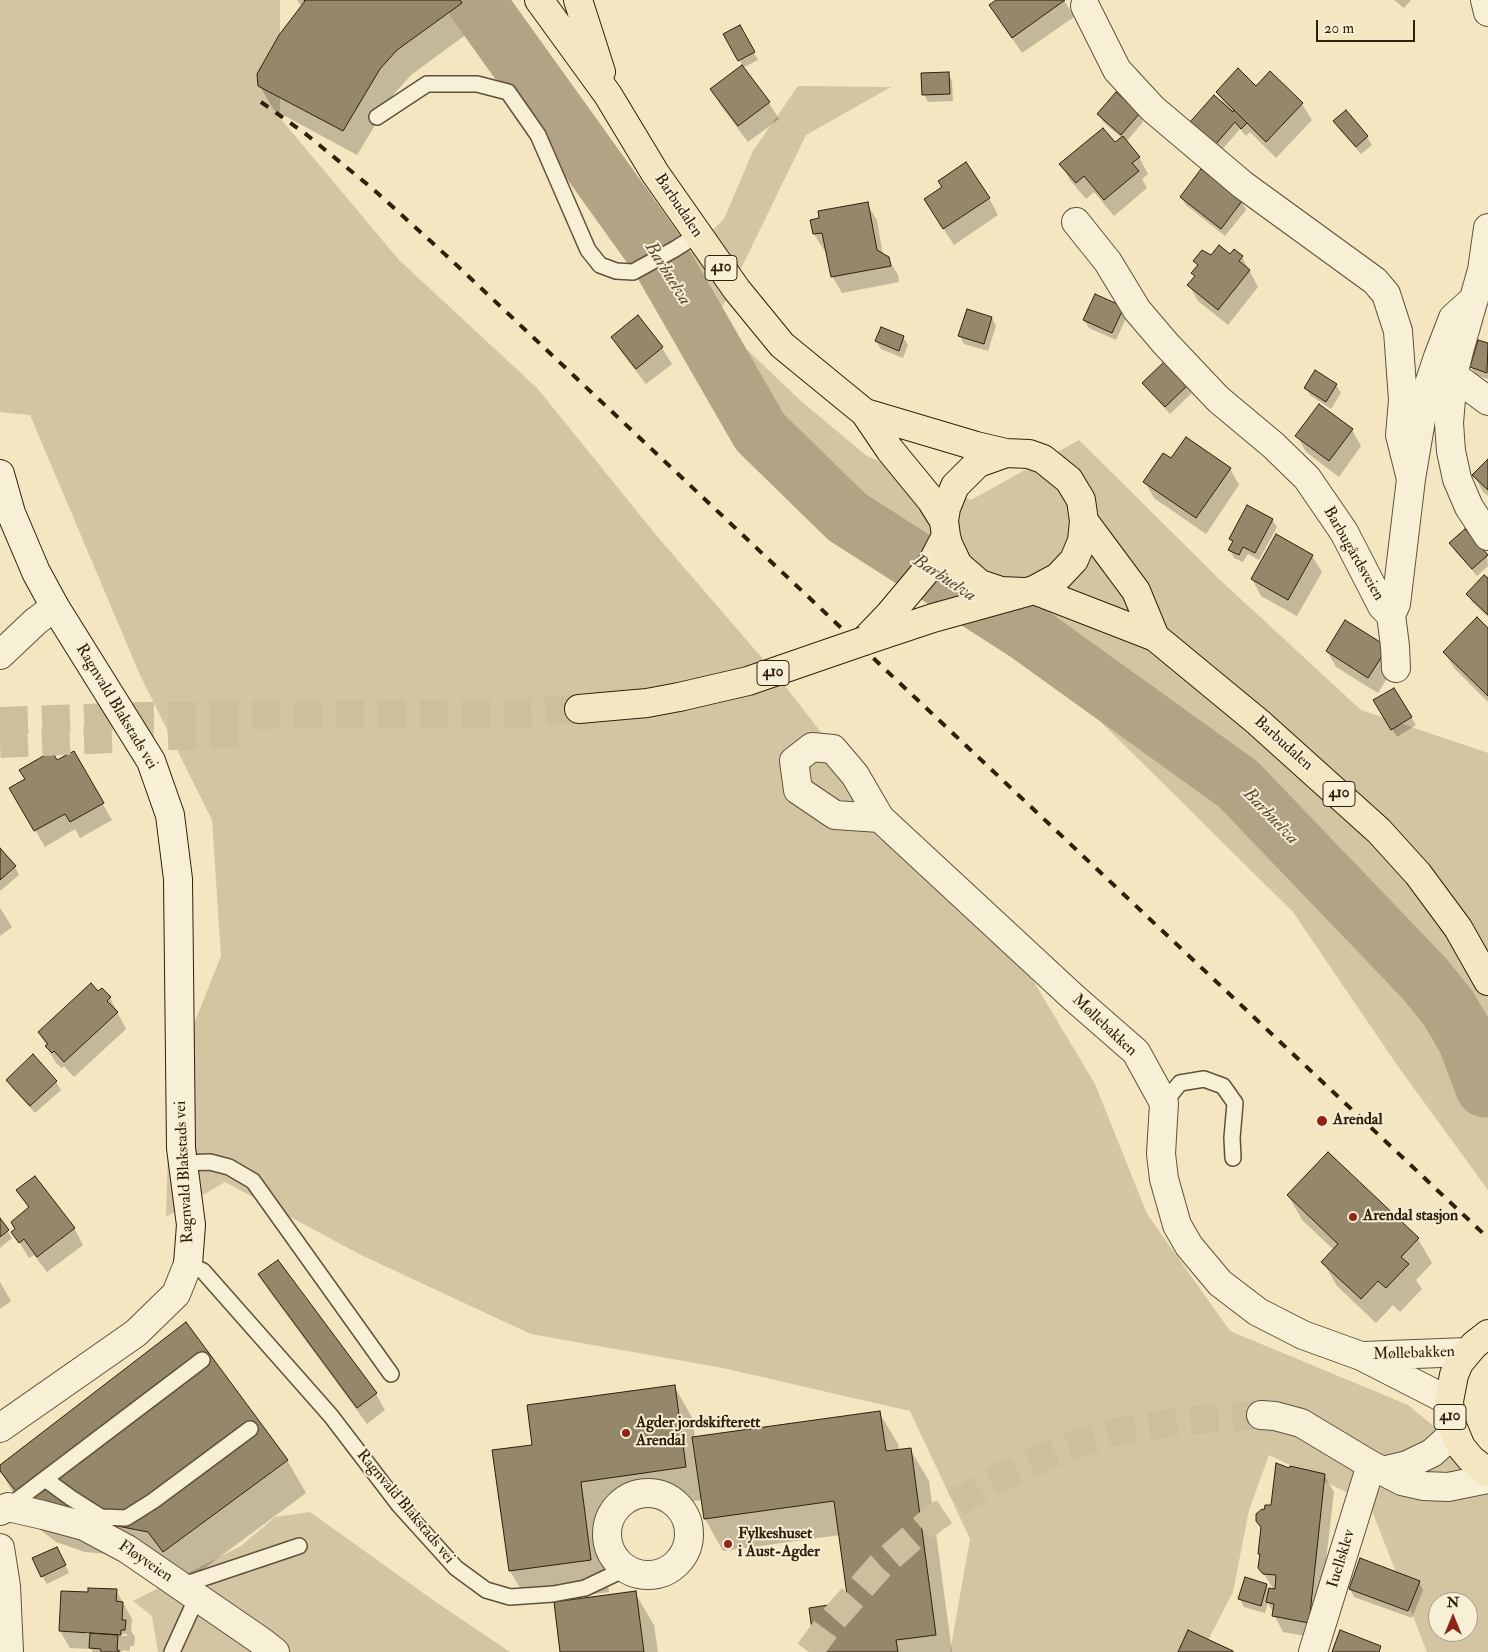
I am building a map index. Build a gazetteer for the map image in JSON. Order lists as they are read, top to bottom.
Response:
{
  "streets": {
    "main road": ["Barbudalen", "410"],
    "street": [
      "Barbugårdsveien",
      "Ragnvald Blakstads vei",
      "Møllebakken",
      "Iuellsklev",
      "Fløyveien"
    ]
  },
  "crossings": [
    ["Barbudalen", "410"],
    ["410", "Møllebakken"]
  ],
  "water": ["Barbuelva"],
  "places": [
    "Arendal",
    "Arendal stasjon",
    "Agder jordskifterett Arendal",
    "Fylkeshuset i Aust-Agder"
  ],
  "scale_bar": "20 m",
  "north": "top"
}
